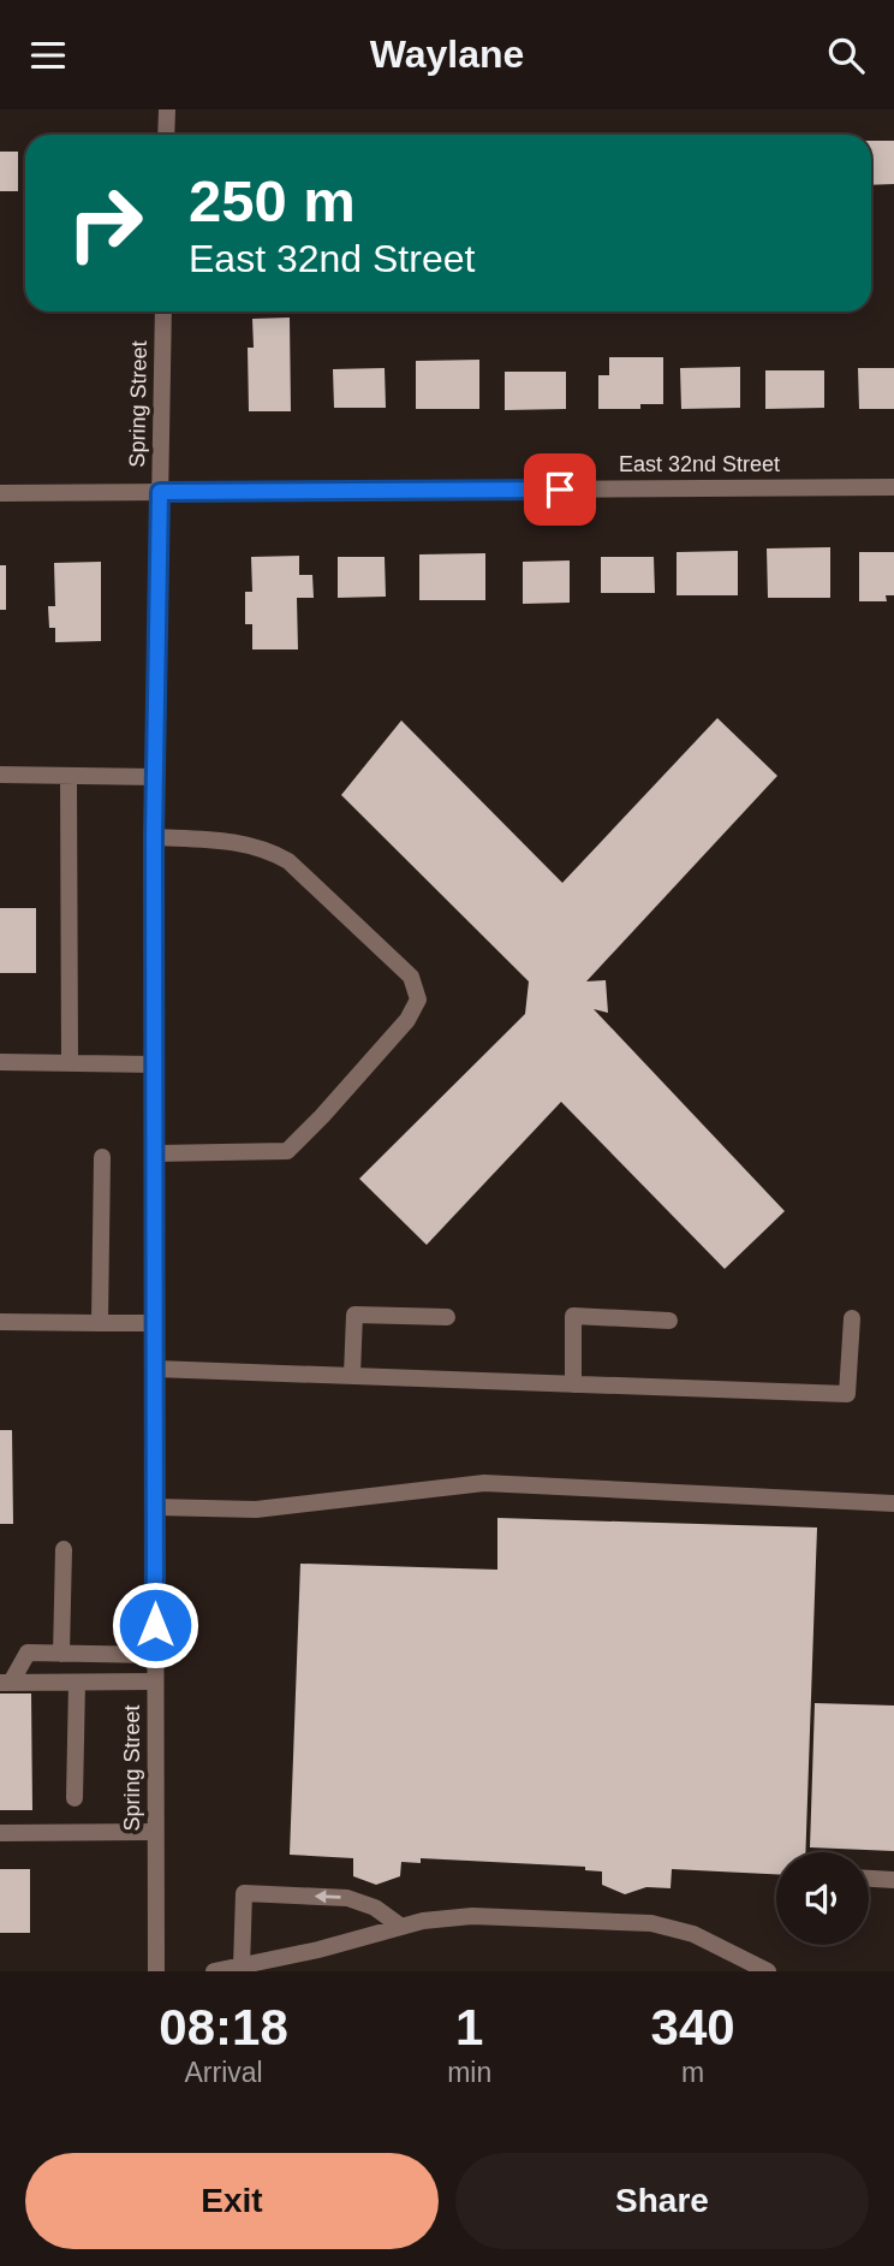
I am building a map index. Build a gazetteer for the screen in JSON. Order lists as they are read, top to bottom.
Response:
{
  "streets": {
    "street": ["Spring Street", "East 32nd Street"]
  },
  "crossings": [
    ["Spring Street", "East 32nd Street"]
  ],
  "page": {
    "header": "Waylane",
    "turn": ["250 m", "East 32nd Street"],
    "eta": [
      "08:18",
      "Arrival",
      "1",
      "min",
      "340",
      "m"
    ],
    "buttons": ["Exit", "Share"]
  }
}
